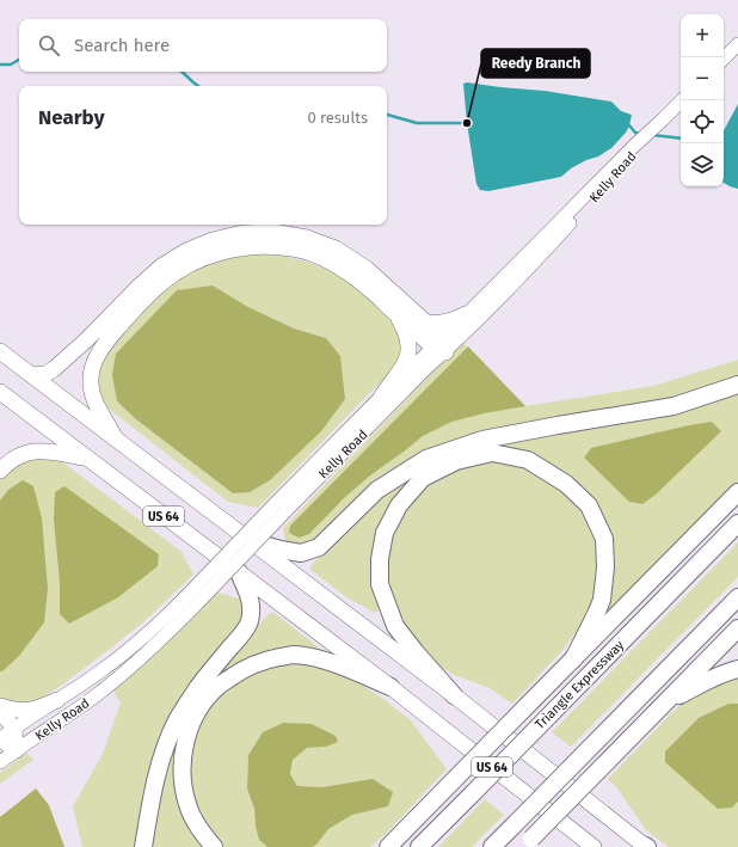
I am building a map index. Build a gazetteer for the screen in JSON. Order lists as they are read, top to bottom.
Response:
{
  "streets": {
    "highway": ["US 64", "Triangle Expressway"],
    "main road": ["Kelly Road"]
  },
  "places": ["Reedy Branch"],
  "page": {
    "map_buttons": ["+", "−"],
    "search": "Search here",
    "heading": ["Nearby", "0 results"]
  }
}
